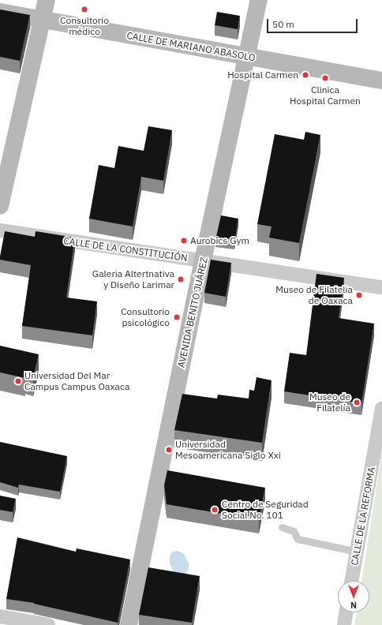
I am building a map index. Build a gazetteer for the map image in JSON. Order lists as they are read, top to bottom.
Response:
{
  "streets": {
    "main road": ["CALLE DE MARIANO ABASOLO", "AVENIDA BENITO JUÁREZ"],
    "street": ["CALLE DE LA CONSTITUCIÓN", "CALLE DE LA REFORMA"]
  },
  "crossings": [
    ["CALLE DE MARIANO ABASOLO", "AVENIDA BENITO JUÁREZ"],
    ["CALLE DE LA CONSTITUCIÓN", "AVENIDA BENITO JUÁREZ"]
  ],
  "places": [
    "Consultorio médico",
    "Hospital Carmen",
    "Clinica Hospital Carmen",
    "Aurobics Gym",
    "Galeria Altertnativa y Diseño Larimar",
    "Museo de Filatelia de Oaxaca",
    "Consultorio psicológico",
    "Universidad Del Mar Campus Campus Oaxaca",
    "Museo de Filatelía",
    "Universidad Mesoamericana Siglo Xxi",
    "Centro de Seguridad Social No. 101"
  ],
  "scale_bar": "50 m",
  "north": "bottom"
}
